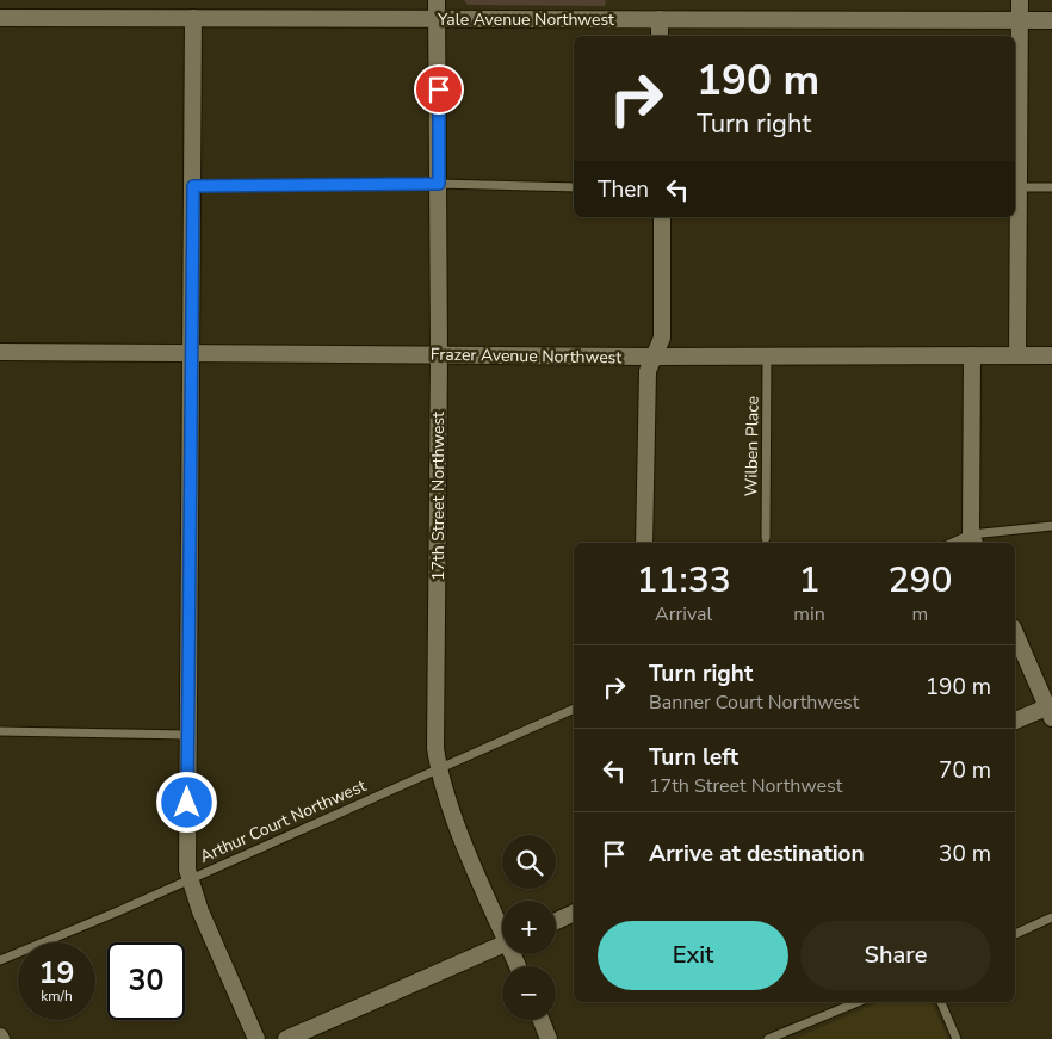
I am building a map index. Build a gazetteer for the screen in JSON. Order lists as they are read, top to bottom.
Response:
{
  "streets": {
    "street": ["Yale Avenue Northwest", "Frazer Avenue Northwest", "17th Street Northwest"],
    "lane": ["Wilben Place", "Arthur Court Northwest"]
  },
  "crossings": [
    ["Yale Avenue Northwest", "17th Street Northwest"],
    ["Frazer Avenue Northwest", "Wilben Place"],
    ["Frazer Avenue Northwest", "17th Street Northwest"],
    ["17th Street Northwest", "Arthur Court Northwest"]
  ],
  "page": {
    "turn": ["190 m", "Turn right"],
    "then": "Then",
    "eta": [
      "11:33",
      "Arrival",
      "1",
      "min",
      "290",
      "m"
    ],
    "list": [
      {
        "name": "Turn right",
        "note": "Banner Court Northwest",
        "value": "190 m"
      },
      {
        "name": "Turn left",
        "note": "17th Street Northwest",
        "value": "70 m"
      },
      {
        "name": "Arrive at destination",
        "value": "30 m"
      }
    ],
    "map_buttons": ["+", "−"],
    "buttons": ["Exit", "Share"],
    "speed": "19 km/h",
    "limit": "30"
  }
}
